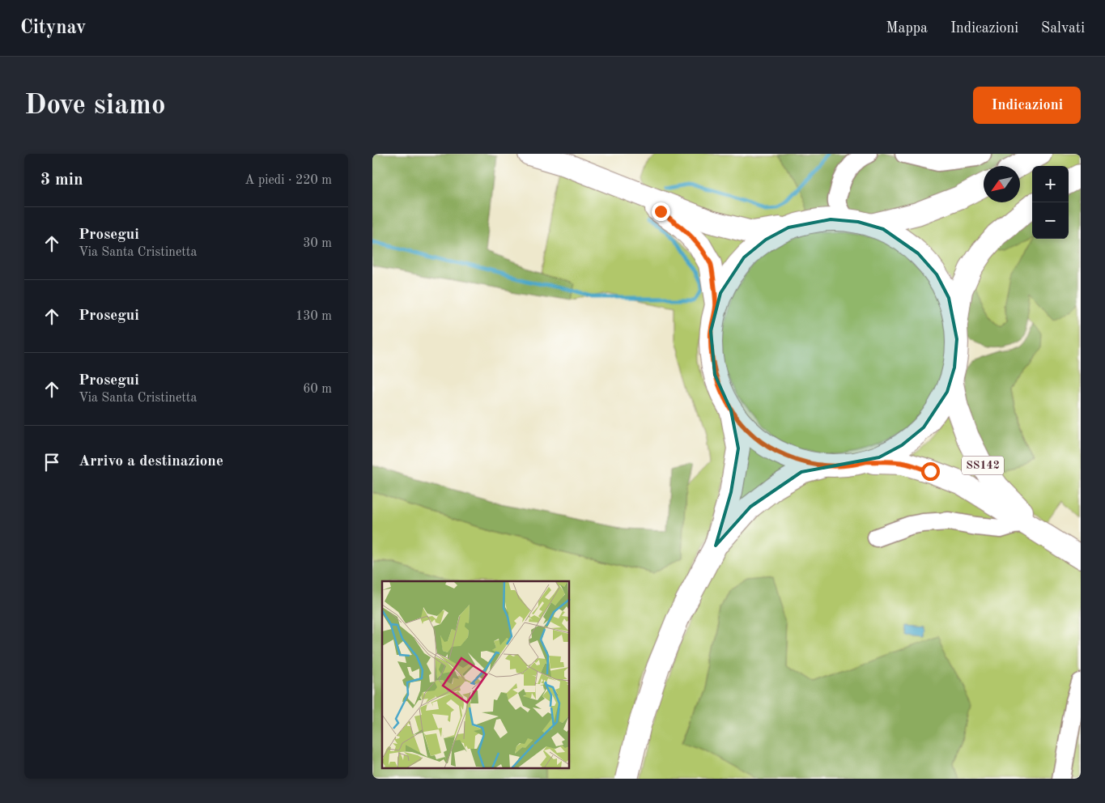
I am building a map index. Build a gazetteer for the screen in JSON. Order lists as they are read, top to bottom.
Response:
{
  "streets": {
    "main road": ["SS142"]
  },
  "north": "bottom left",
  "page": {
    "header": "Citynav",
    "nav": ["Mappa", "Indicazioni", "Salvati"],
    "buttons": "Indicazioni",
    "title": "Dove siamo",
    "heading": ["3 min", "A piedi · 220 m"],
    "map_buttons": ["+", "−"],
    "list": [
      ["Prosegui", "Via Santa Cristinetta", "30 m"],
      ["Prosegui", "130 m"],
      ["Prosegui", "Via Santa Cristinetta", "60 m"],
      "Arrivo a destinazione"
    ]
  }
}
